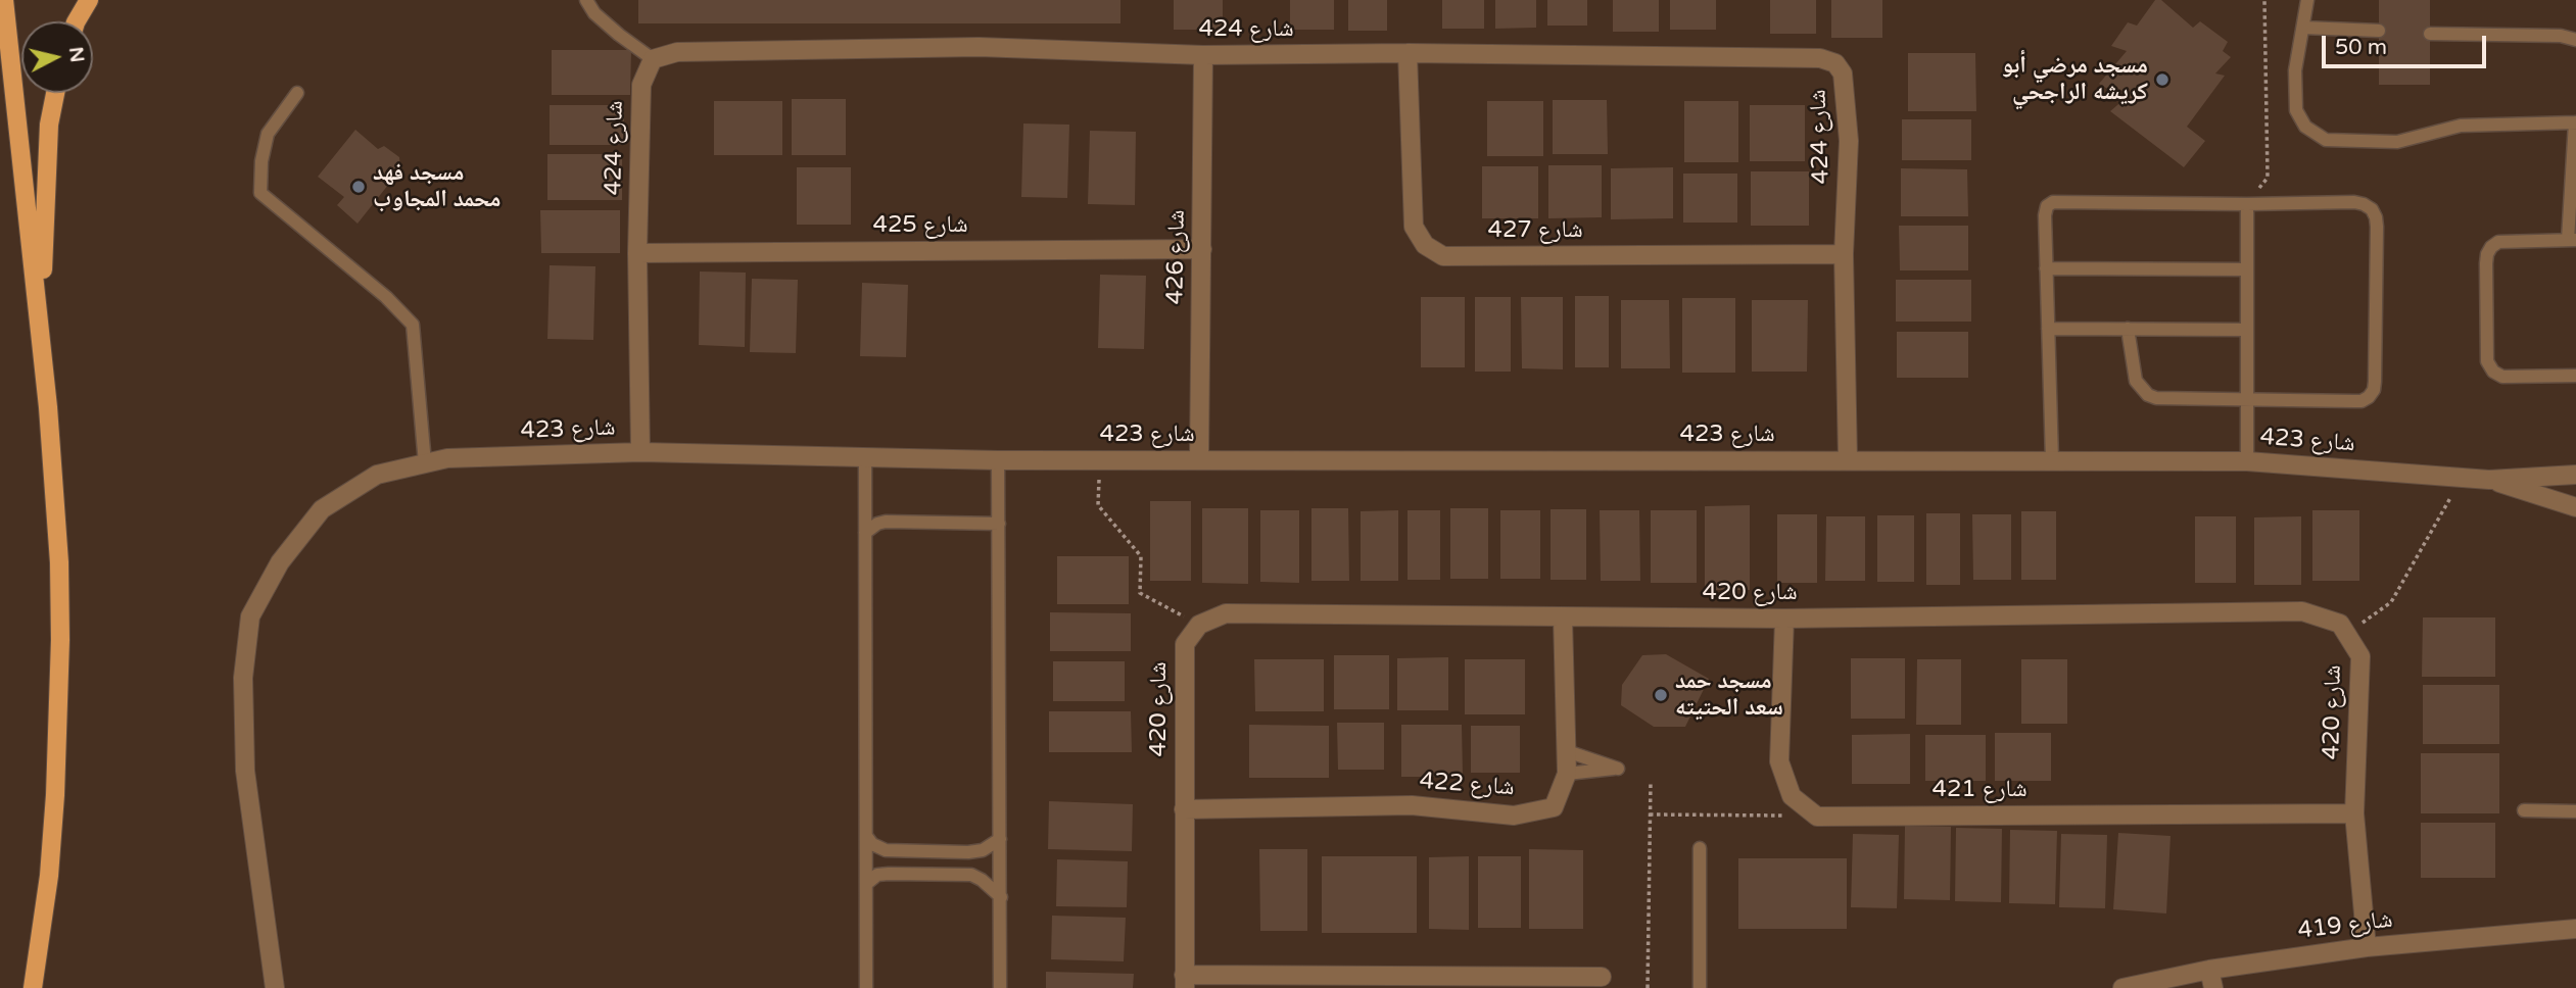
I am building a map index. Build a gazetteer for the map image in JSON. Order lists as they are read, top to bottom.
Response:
{
  "streets": {
    "street": [
      "شارع 424",
      "شارع 425",
      "شارع 427",
      "شارع 426",
      "شارع 423",
      "شارع 420",
      "شارع 422",
      "شارع 421",
      "شارع 419"
    ]
  },
  "crossings": [
    ["شارع 424", "شارع 425"],
    ["شارع 424", "شارع 427"],
    ["شارع 424", "شارع 426"],
    ["شارع 424", "شارع 423"],
    ["شارع 425", "شارع 426"],
    ["شارع 426", "شارع 423"],
    ["شارع 420", "شارع 422"],
    ["شارع 420", "شارع 421"],
    ["شارع 420", "شارع 419"]
  ],
  "places": ["مسجد مرضي أبو كريشه الراجحي", "مسجد فهد محمد المجاوب", "مسجد حمد سعد الحتيته"],
  "scale_bar": "50 m",
  "north": "right"
}
